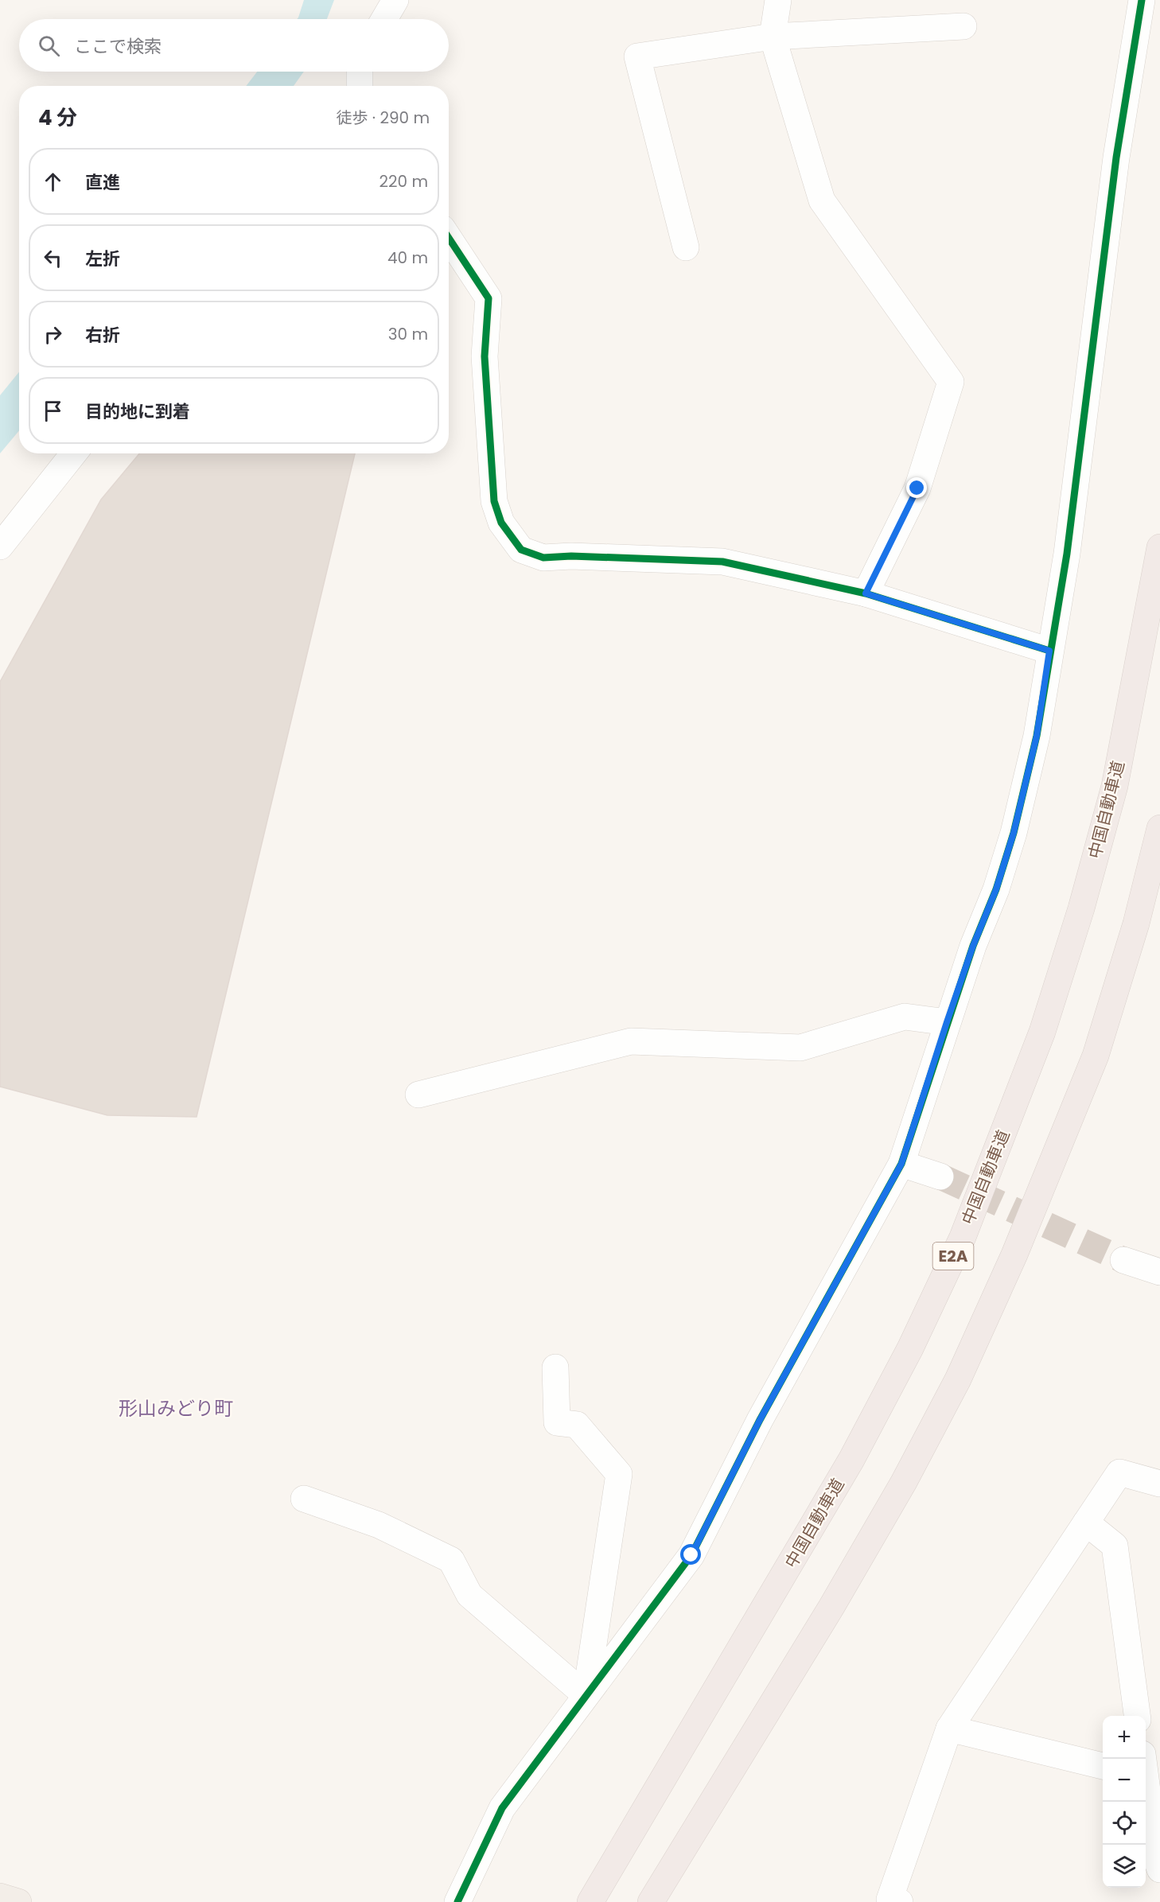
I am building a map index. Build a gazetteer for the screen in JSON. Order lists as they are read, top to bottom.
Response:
{
  "streets": {
    "highway": ["中国自動車道", "E2A"]
  },
  "districts": ["形山みどり町"],
  "page": {
    "search": "ここで検索",
    "heading": ["4 分", "徒歩 · 290 m"],
    "list": [
      ["直進", "220 m"],
      ["左折", "40 m"],
      ["右折", "30 m"],
      "目的地に到着"
    ],
    "map_buttons": ["+", "−"]
  }
}
